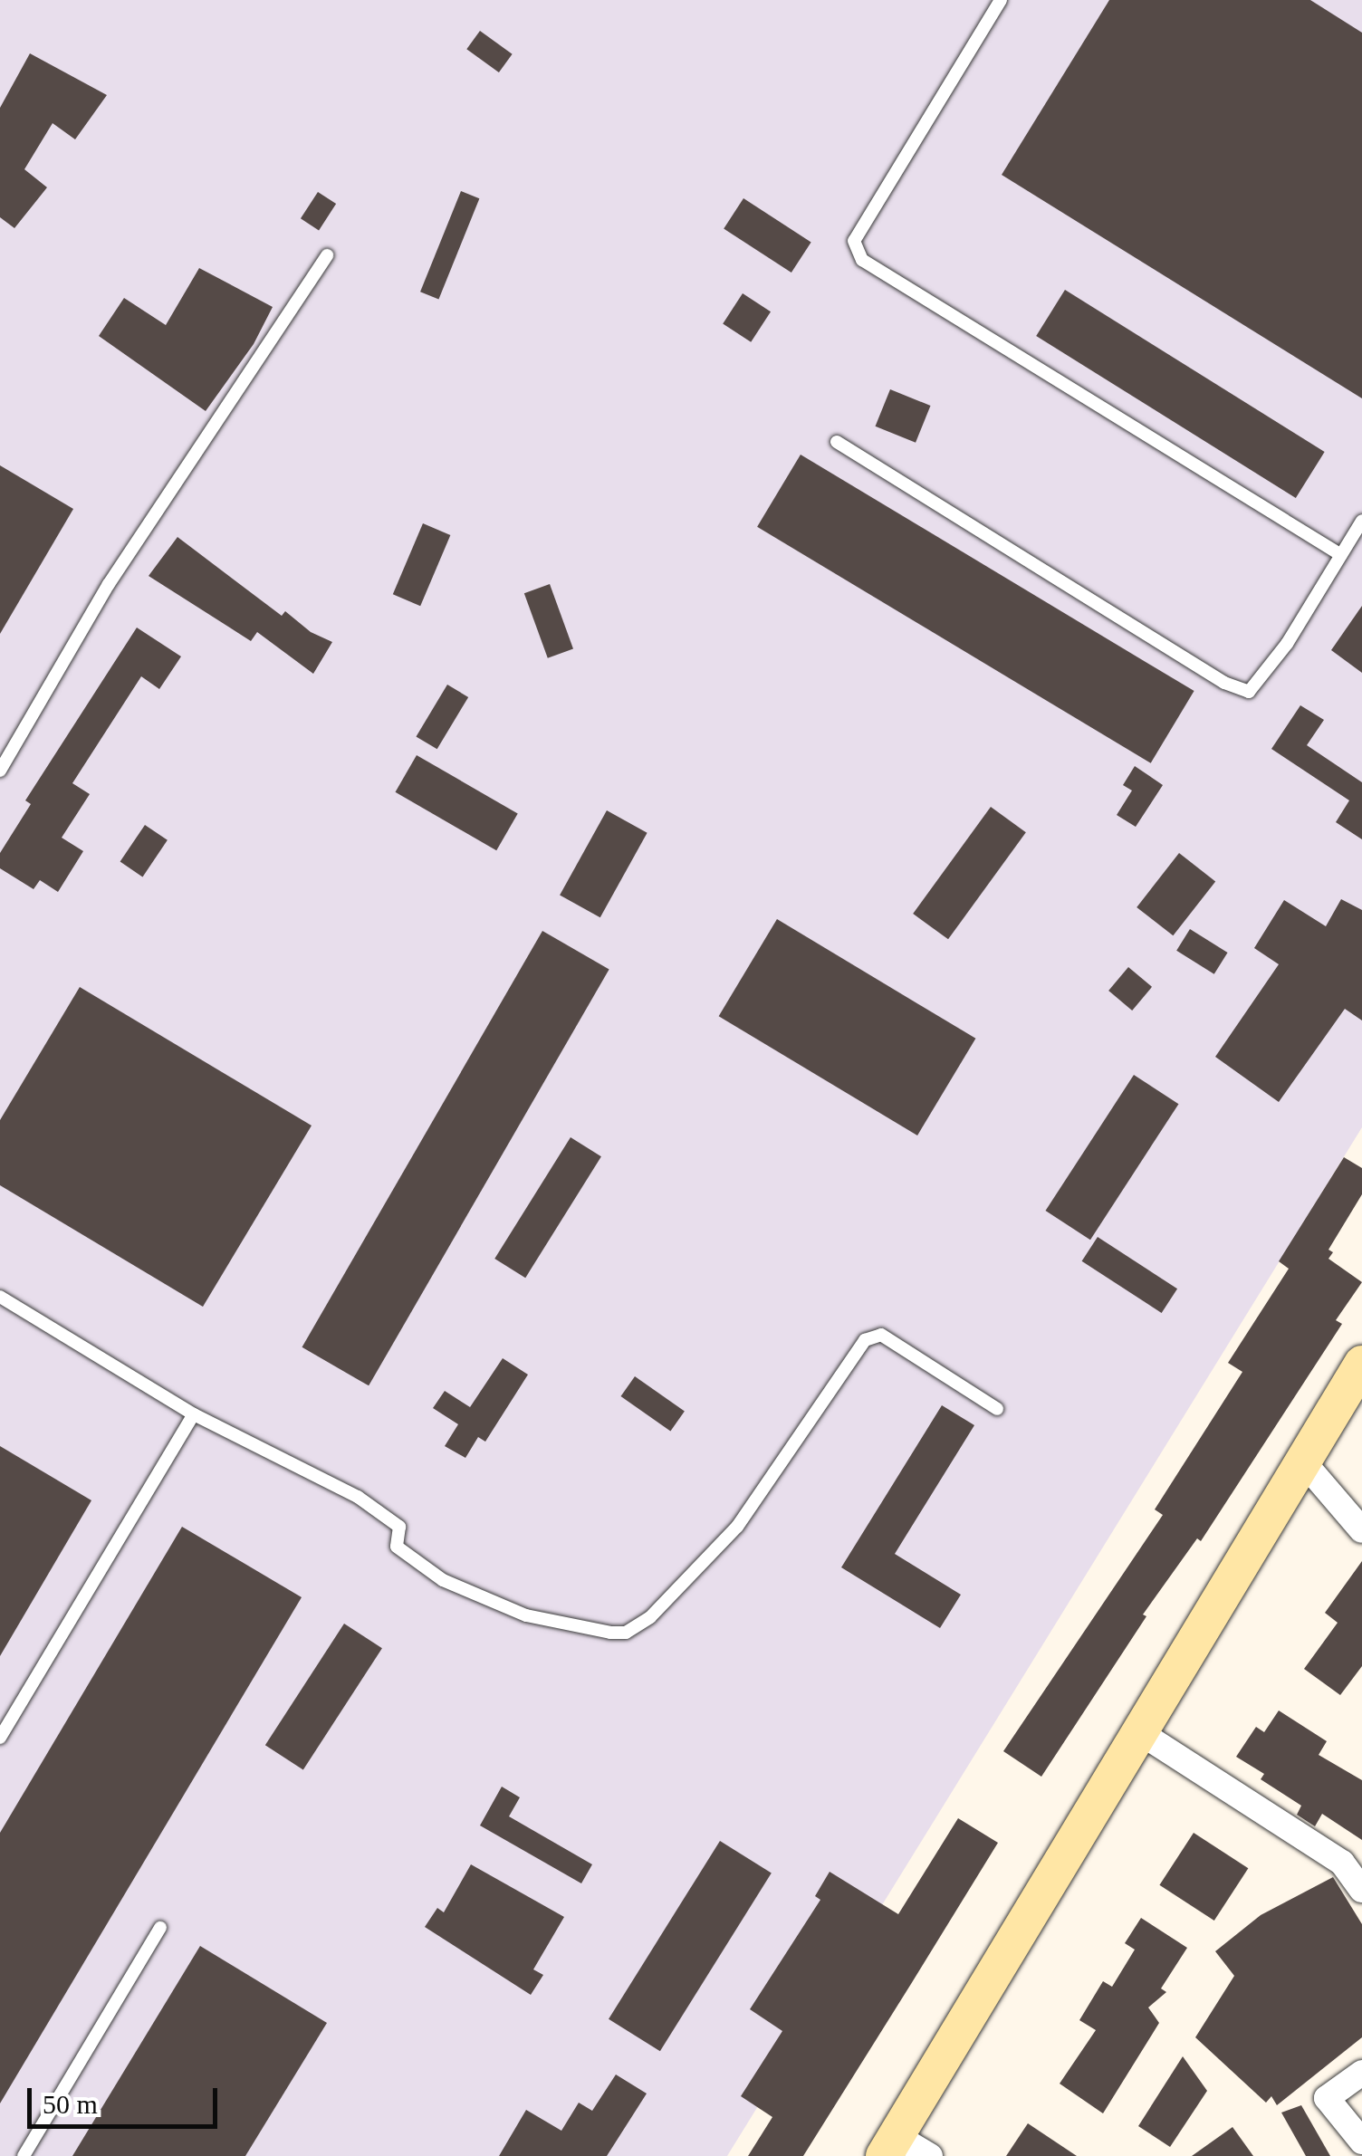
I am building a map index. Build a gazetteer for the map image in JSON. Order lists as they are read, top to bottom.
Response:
{
  "scale_bar": "50 m"
}
